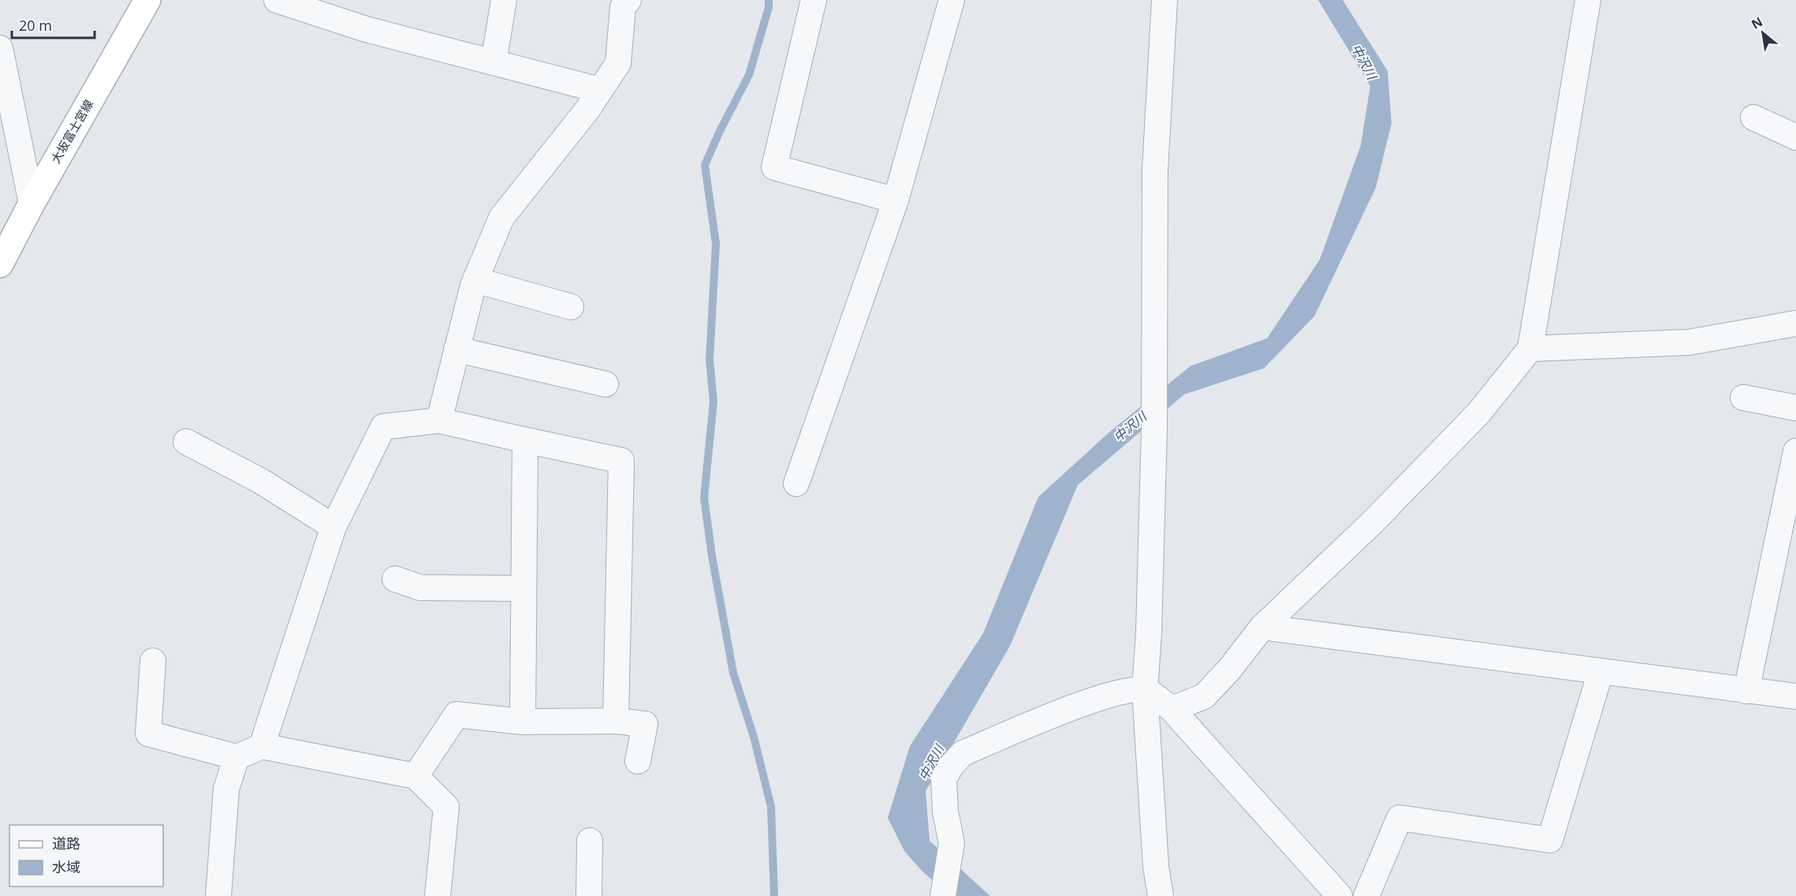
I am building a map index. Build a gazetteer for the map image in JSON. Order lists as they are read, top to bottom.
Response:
{
  "streets": {
    "main road": ["大坂富士宮線"]
  },
  "water": ["中沢川"],
  "legend": ["道路", "水域"],
  "scale_bar": "20 m",
  "north": "top left"
}
